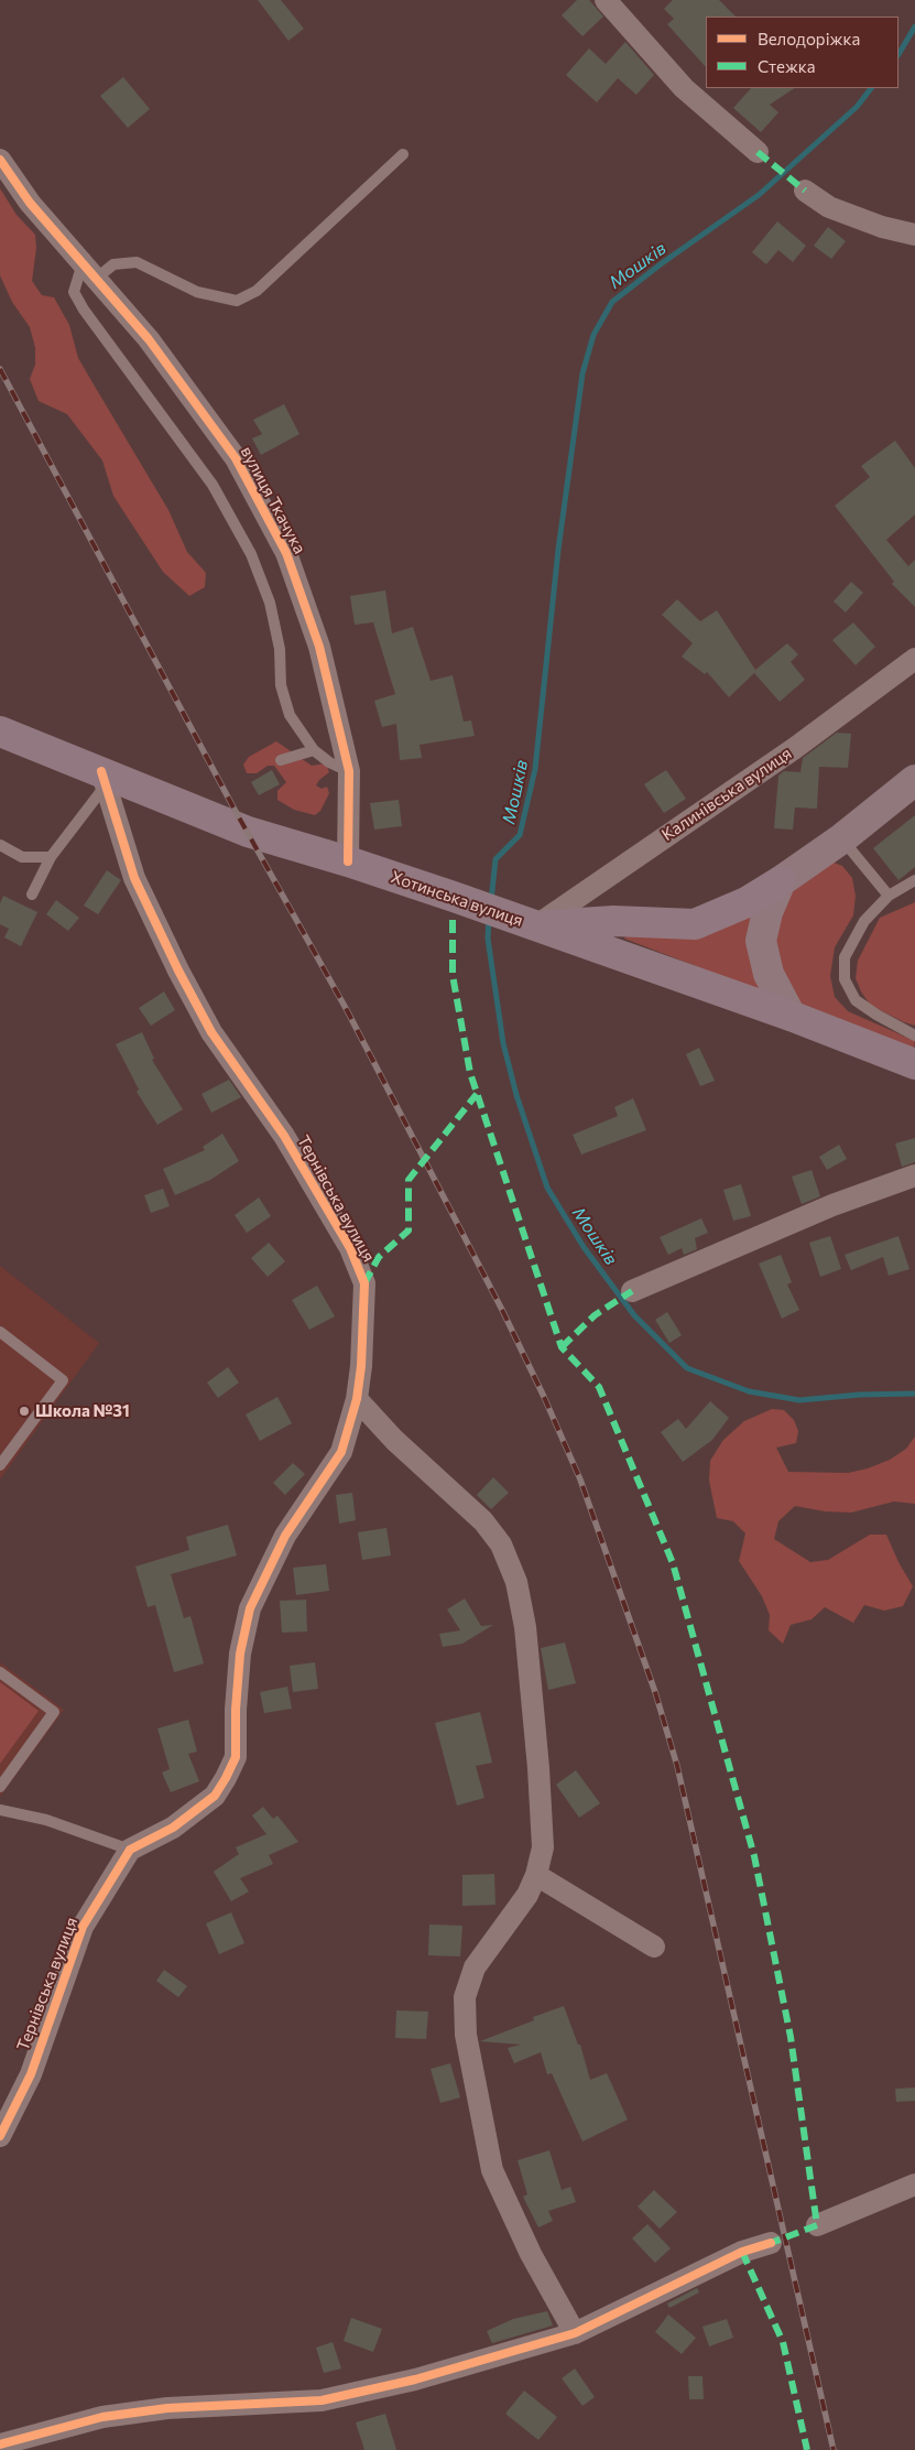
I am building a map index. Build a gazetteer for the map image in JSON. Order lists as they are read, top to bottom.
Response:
{
  "streets": {
    "highway": ["Хотинська вулиця"],
    "street": ["вулиця Ткачука", "Калинівська вулиця", "Тернівська вулиця"]
  },
  "crossings": [
    ["вулиця Ткачука", "Хотинська вулиця"],
    ["Калинівська вулиця", "Хотинська вулиця"],
    ["Хотинська вулиця", "Тернівська вулиця"]
  ],
  "water": ["Мошків"],
  "places": ["Школа №31"],
  "legend": ["Велодоріжка", "Стежка"]
}
